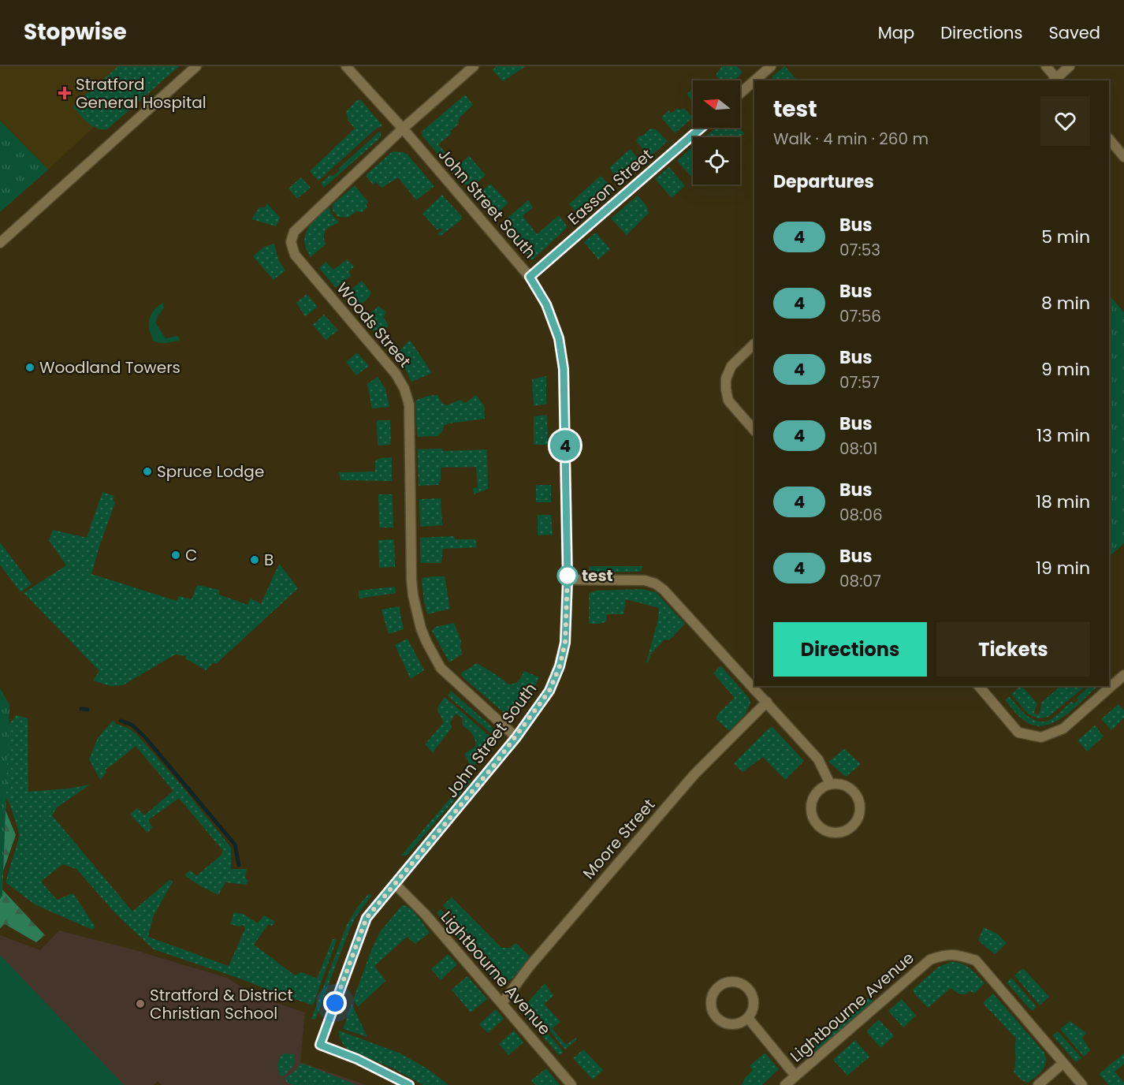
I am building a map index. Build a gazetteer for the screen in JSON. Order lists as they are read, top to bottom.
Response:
{
  "streets": {
    "street": [
      "Easson Street",
      "John Street South",
      "Woods Street",
      "Moore Street",
      "Lightbourne Avenue"
    ]
  },
  "crossings": [
    ["Easson Street", "John Street South"],
    ["John Street South", "Woods Street"],
    ["John Street South", "Lightbourne Avenue"],
    ["Moore Street", "Lightbourne Avenue"]
  ],
  "places": {
    "health": ["Stratford General Hospital"],
    "other": [
      "Woodland Towers",
      "Spruce Lodge",
      "C",
      "B",
      "test",
      "Stratford & District Christian School"
    ]
  },
  "lines": ["bus line 4"],
  "north": "left",
  "page": {
    "header": "Stopwise",
    "nav": ["Map", "Directions", "Saved"],
    "on_map": "4",
    "heading": [
      ["test", "Walk · 4 min · 260 m"],
      "Departures"
    ],
    "list": [
      {
        "mark": "4",
        "name": "Bus",
        "note": "07:53",
        "value": "5 min"
      },
      {
        "mark": "4",
        "name": "Bus",
        "note": "07:56",
        "value": "8 min"
      },
      {
        "mark": "4",
        "name": "Bus",
        "note": "07:57",
        "value": "9 min"
      },
      {
        "mark": "4",
        "name": "Bus",
        "note": "08:01",
        "value": "13 min"
      },
      {
        "mark": "4",
        "name": "Bus",
        "note": "08:06",
        "value": "18 min"
      },
      {
        "mark": "4",
        "name": "Bus",
        "note": "08:07",
        "value": "19 min"
      }
    ],
    "buttons": ["Directions", "Tickets"]
  }
}
